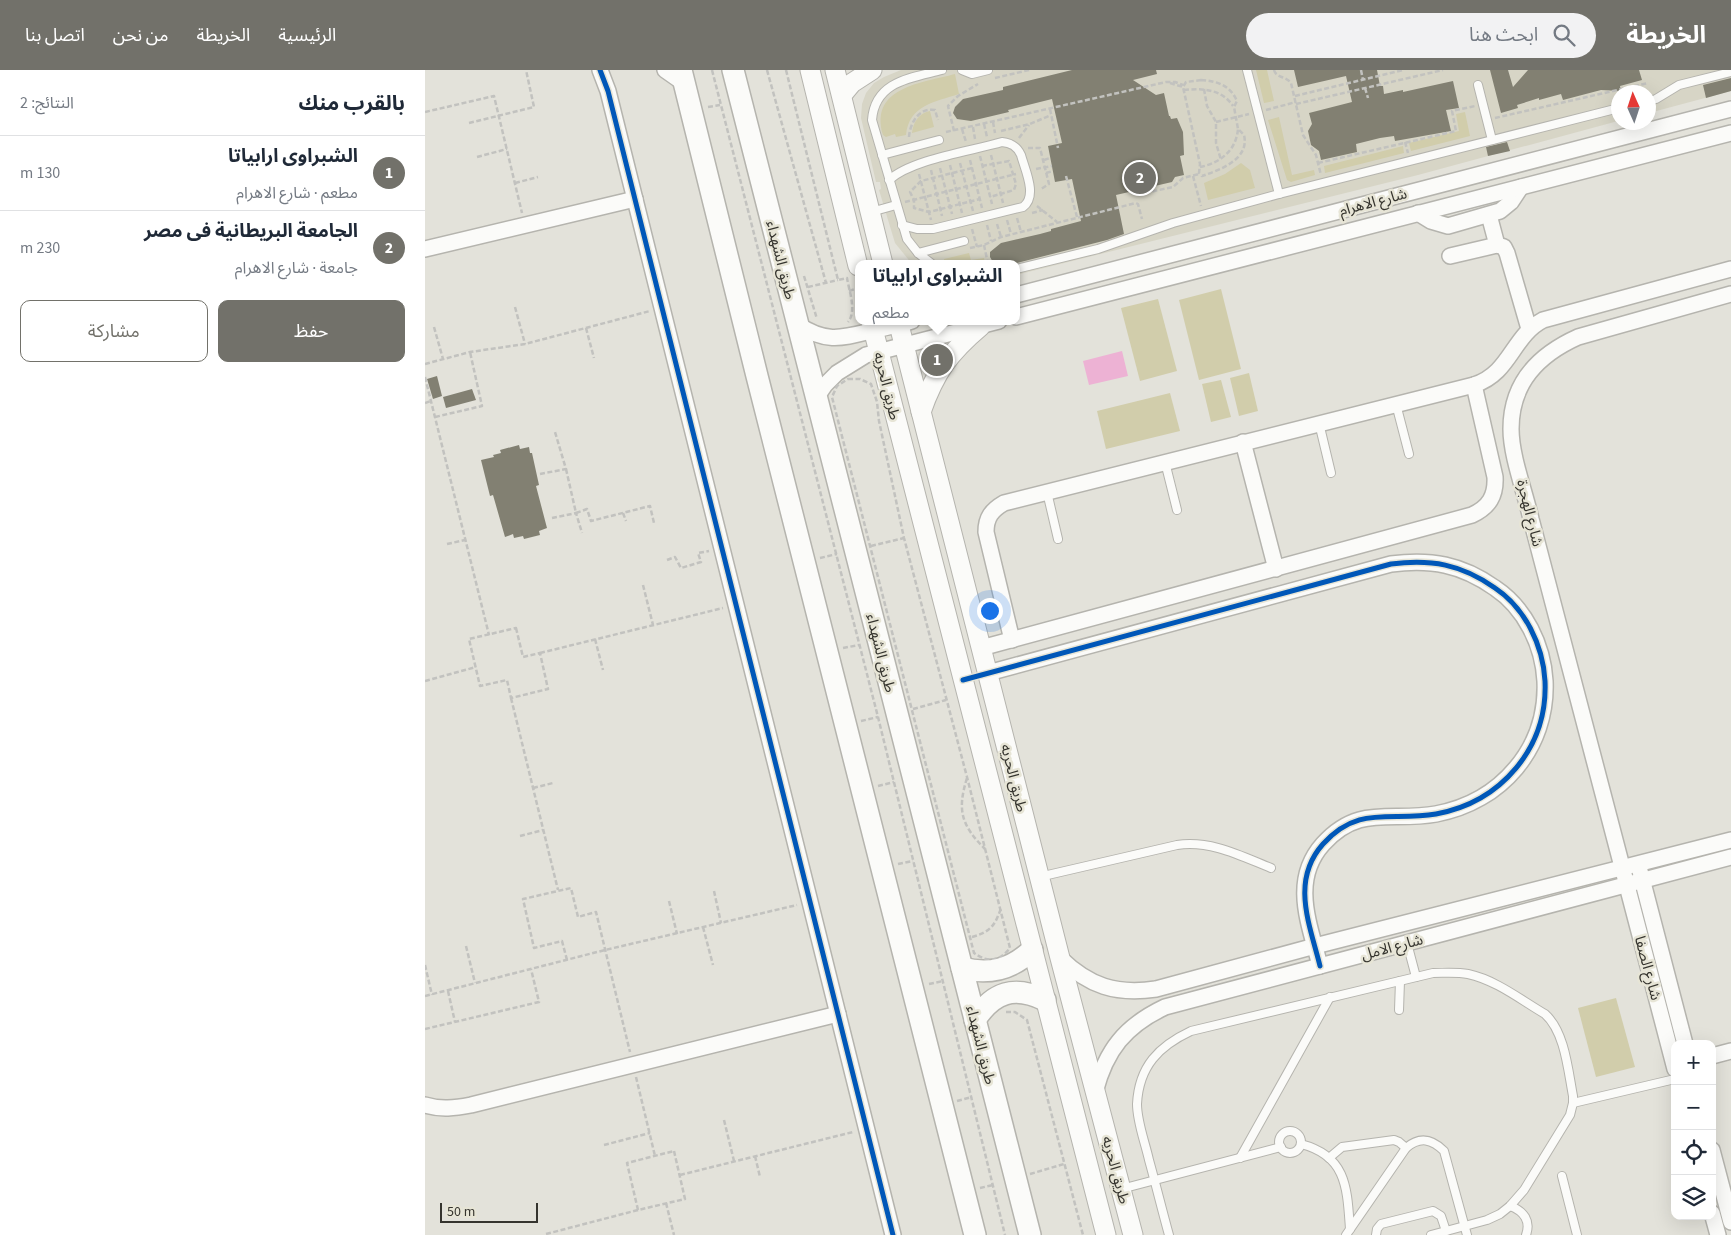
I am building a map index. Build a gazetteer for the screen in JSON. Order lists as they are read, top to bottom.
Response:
{
  "streets": {
    "main road": ["طريق الشهداء"],
    "street": [
      "شارع الاهرام",
      "طريق الحريه",
      "شارع الهجرة",
      "شارع الامل",
      "شارع الصفا"
    ]
  },
  "crossings": [
    ["طريق الحريه", "شارع الامل"],
    ["شارع الهجرة", "شارع الامل"],
    ["شارع الهجرة", "شارع الصفا"],
    ["شارع الامل", "شارع الصفا"]
  ],
  "scale_bar": "50 m",
  "north": "top",
  "page": {
    "header": "الخريطة",
    "search": "ابحث هنا",
    "nav": [
      "الرئيسية",
      "الخريطة",
      "من نحن",
      "اتصل بنا"
    ],
    "heading": ["بالقرب منك", "النتائج: 2"],
    "list": [
      {
        "mark": "1",
        "name": "الشبراوى ارابياتا",
        "note": "مطعم · شارع الاهرام",
        "value": "130 m"
      },
      {
        "mark": "2",
        "name": "الجامعة البريطانية فى مصر",
        "note": "جامعة · شارع الاهرام",
        "value": "230 m"
      }
    ],
    "pins": ["2", "1"],
    "popup": ["الشبراوى ارابياتا", "مطعم"],
    "buttons": ["حفظ", "مشاركة"],
    "map_buttons": ["+", "−"],
    "scale": "50 m"
  }
}
